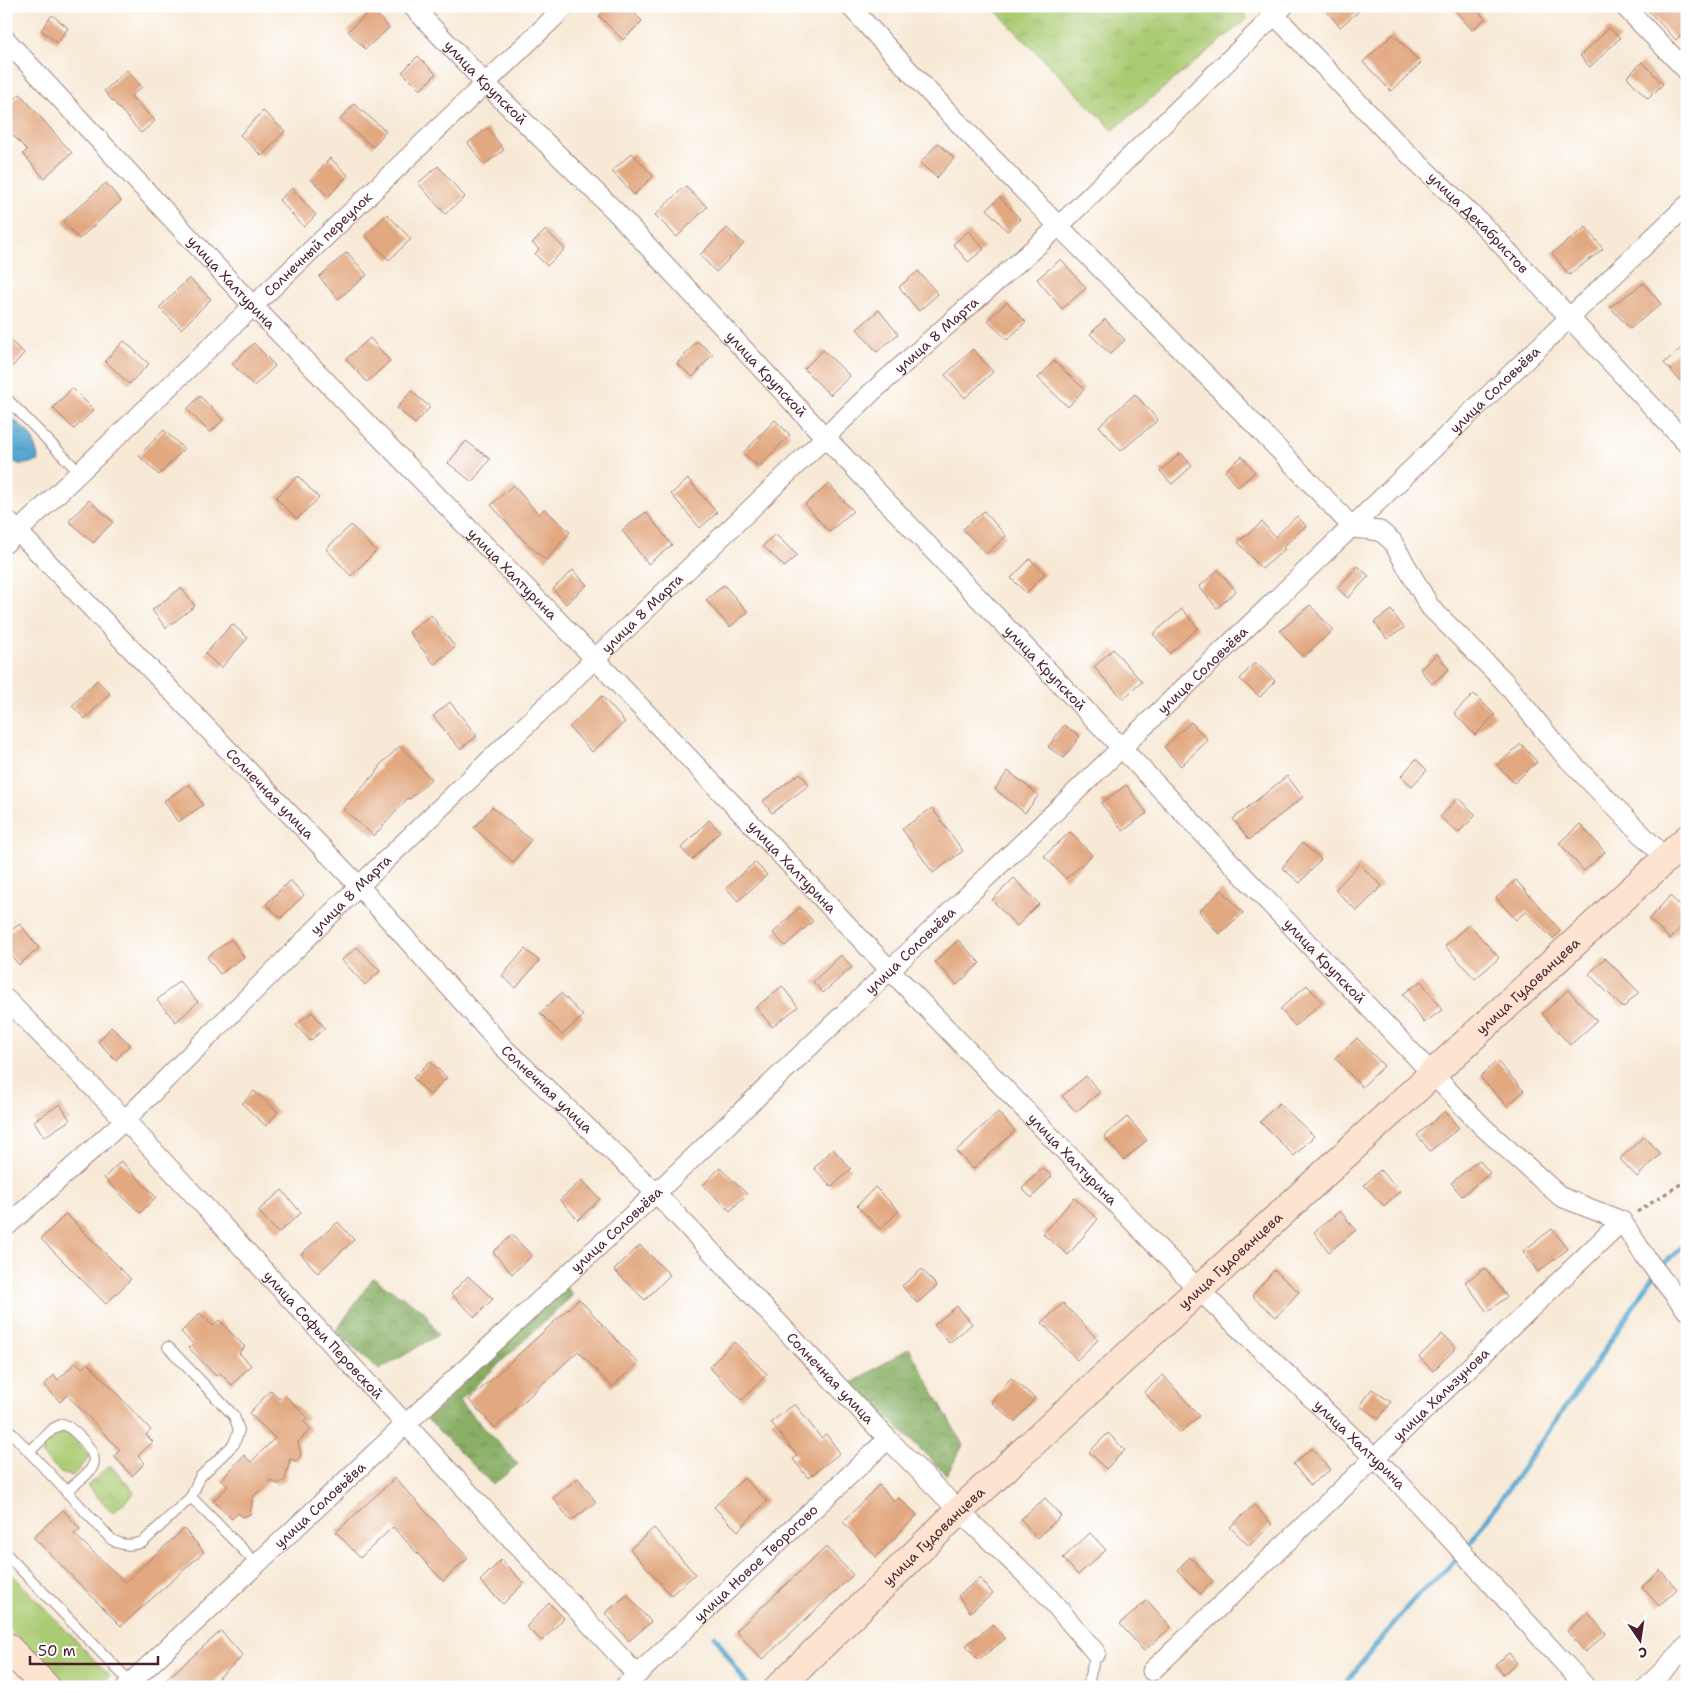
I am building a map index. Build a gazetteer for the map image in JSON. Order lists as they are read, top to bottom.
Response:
{
  "streets": {
    "street": [
      "улица Крупской",
      "улица Декабристов",
      "Солнечный переулок",
      "улица Халтурина",
      "улица 8 Марта",
      "улица Соловьёва",
      "Солнечная улица",
      "улица Гудованцева",
      "улица Софьи Перовской",
      "улица Хальзунова",
      "улица Новое Творогово"
    ]
  },
  "crossings": [
    ["улица Крупской", "Солнечный переулок"],
    ["улица Крупской", "улица 8 Марта"],
    ["улица Крупской", "улица Соловьёва"],
    ["улица Крупской", "улица Гудованцева"],
    ["улица Крупской", "улица Хальзунова"],
    ["улица Декабристов", "улица 8 Марта"],
    ["улица Декабристов", "улица Соловьёва"],
    ["Солнечный переулок", "улица Халтурина"],
    ["Солнечный переулок", "Солнечная улица"],
    ["улица Халтурина", "улица 8 Марта"],
    ["улица Халтурина", "улица Соловьёва"],
    ["улица Халтурина", "улица Гудованцева"],
    ["улица Халтурина", "улица Хальзунова"],
    ["улица 8 Марта", "Солнечная улица"],
    ["улица 8 Марта", "улица Софьи Перовской"],
    ["улица Соловьёва", "Солнечная улица"],
    ["улица Соловьёва", "улица Софьи Перовской"],
    ["Солнечная улица", "улица Гудованцева"],
    ["Солнечная улица", "улица Новое Творогово"],
    ["улица Софьи Перовской", "улица Новое Творогово"]
  ],
  "scale_bar": "50 m",
  "north": "bottom"
}
